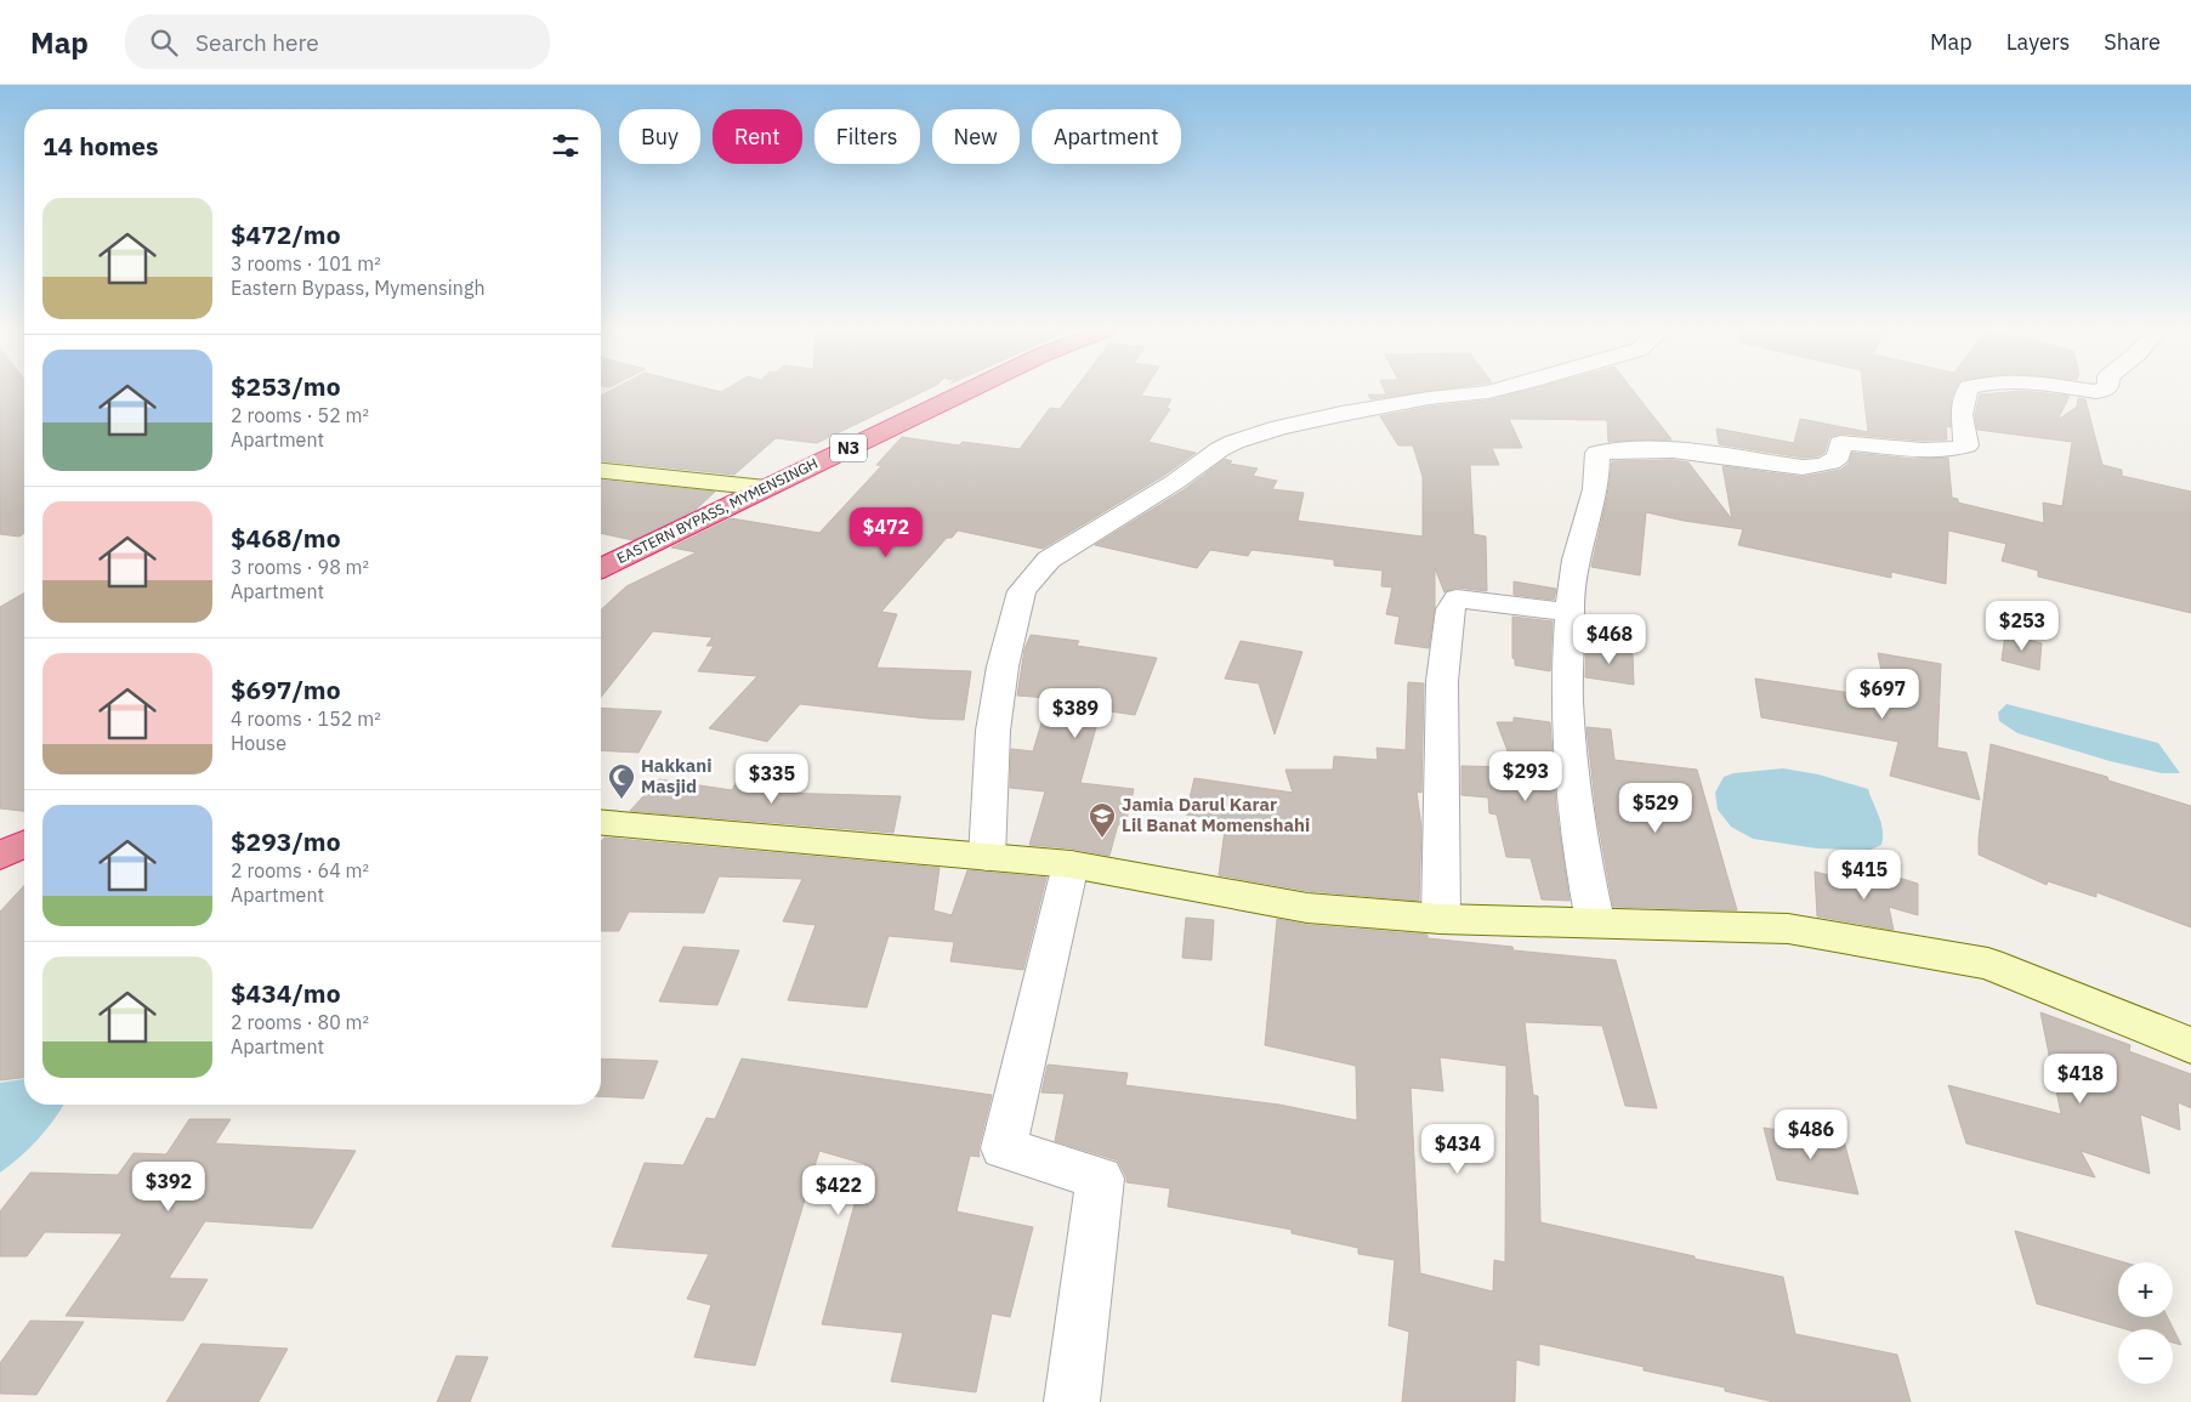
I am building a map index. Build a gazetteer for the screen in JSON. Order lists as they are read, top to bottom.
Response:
{
  "streets": {
    "highway": ["N3", "EASTERN BYPASS, MYMENSINGH"]
  },
  "places": {
    "mosque": ["Hakkani Masjid"],
    "school or university": ["Jamia Darul Karar Lil Banat Momenshahi"]
  },
  "page": {
    "header": "Map",
    "search": "Search here",
    "nav": ["Map", "Layers", "Share"],
    "chip": [
      "Buy",
      "Rent",
      "Filters",
      "New",
      "Apartment"
    ],
    "heading": "14 homes",
    "list": [
      {
        "name": "$472/mo",
        "note": "3 rooms · 101 m² · Eastern Bypass, Mymensingh"
      },
      {
        "name": "$253/mo",
        "note": "2 rooms · 52 m² · Apartment"
      },
      {
        "name": "$468/mo",
        "note": "3 rooms · 98 m² · Apartment"
      },
      {
        "name": "$697/mo",
        "note": "4 rooms · 152 m² · House"
      },
      {
        "name": "$293/mo",
        "note": "2 rooms · 64 m² · Apartment"
      },
      {
        "name": "$434/mo",
        "note": "2 rooms · 80 m² · Apartment"
      }
    ],
    "price": [
      "$472",
      "$253",
      "$468",
      "$697",
      "$389",
      "$293",
      "$335",
      "$529",
      "$415",
      "$418",
      "$486",
      "$434",
      "$392",
      "$422"
    ],
    "map_buttons": ["+", "−"]
  }
}
